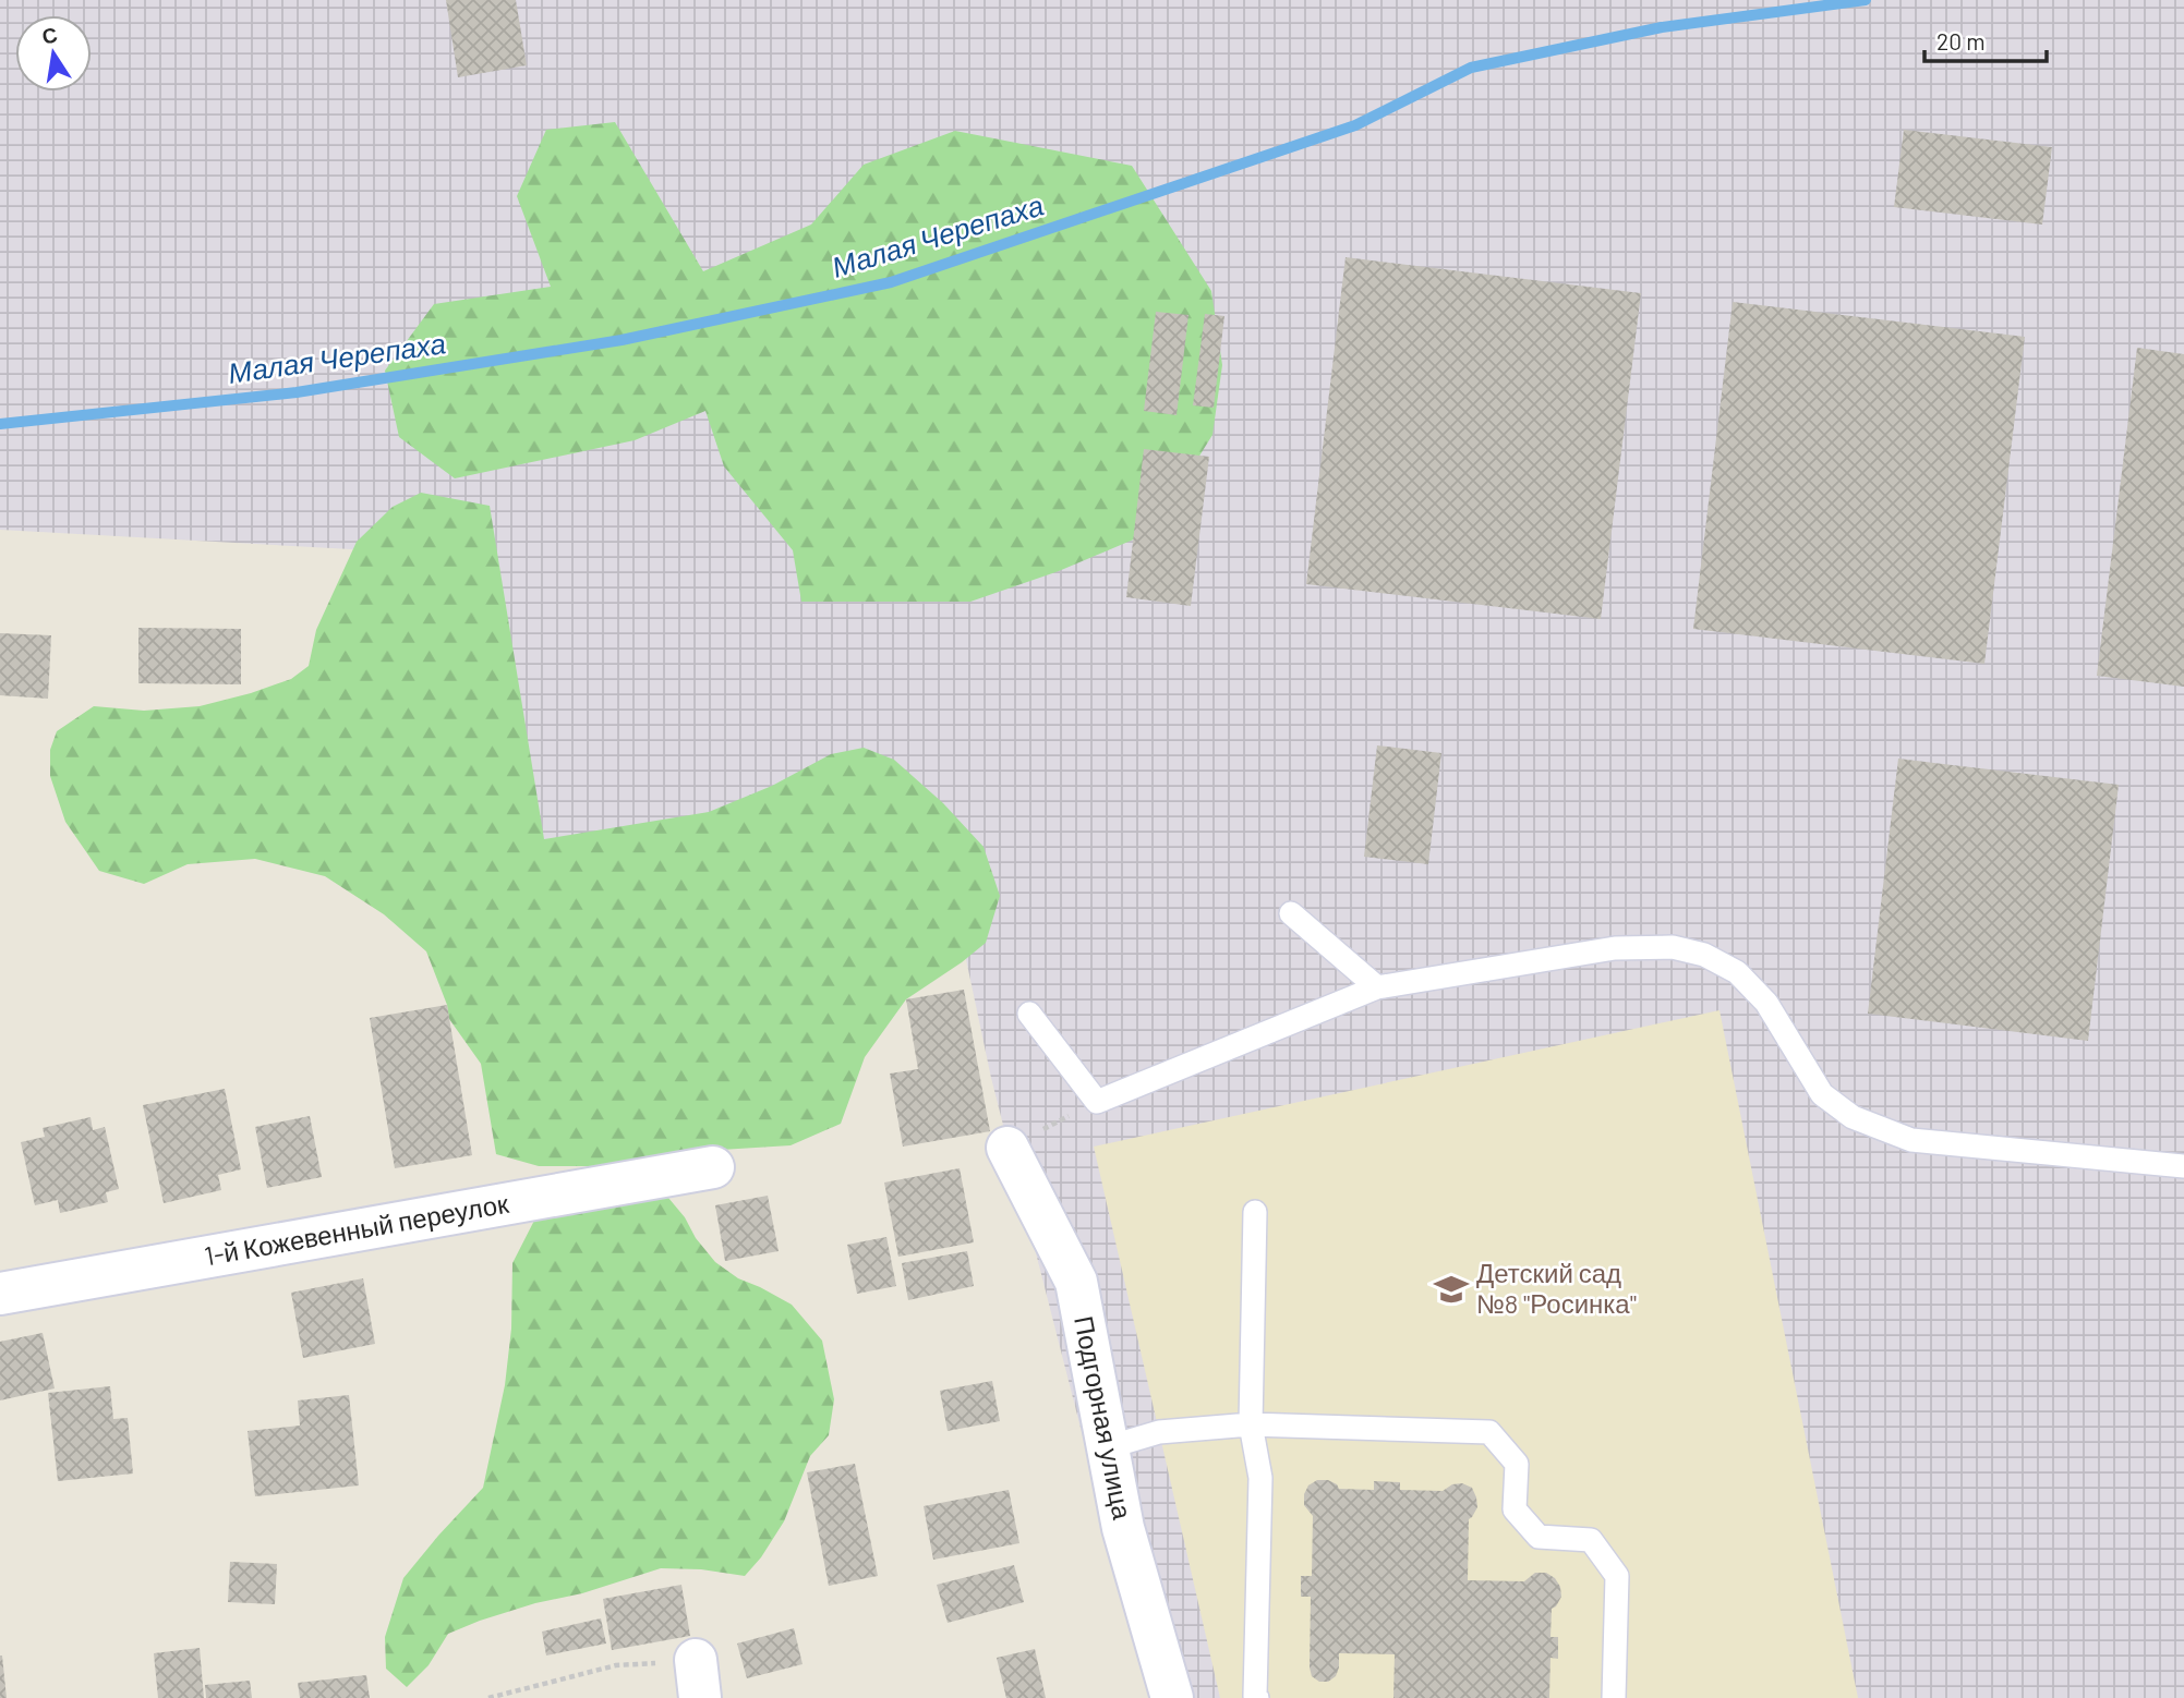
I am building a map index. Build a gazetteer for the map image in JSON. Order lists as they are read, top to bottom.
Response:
{
  "streets": {
    "street": ["1-й Кожевенный переулок", "Подгорная улица"]
  },
  "water": ["Малая Черепаха"],
  "places": {
    "school or university": ["Детский сад №8 \"Росинка\""]
  },
  "scale_bar": "20 m",
  "north": "top"
}
